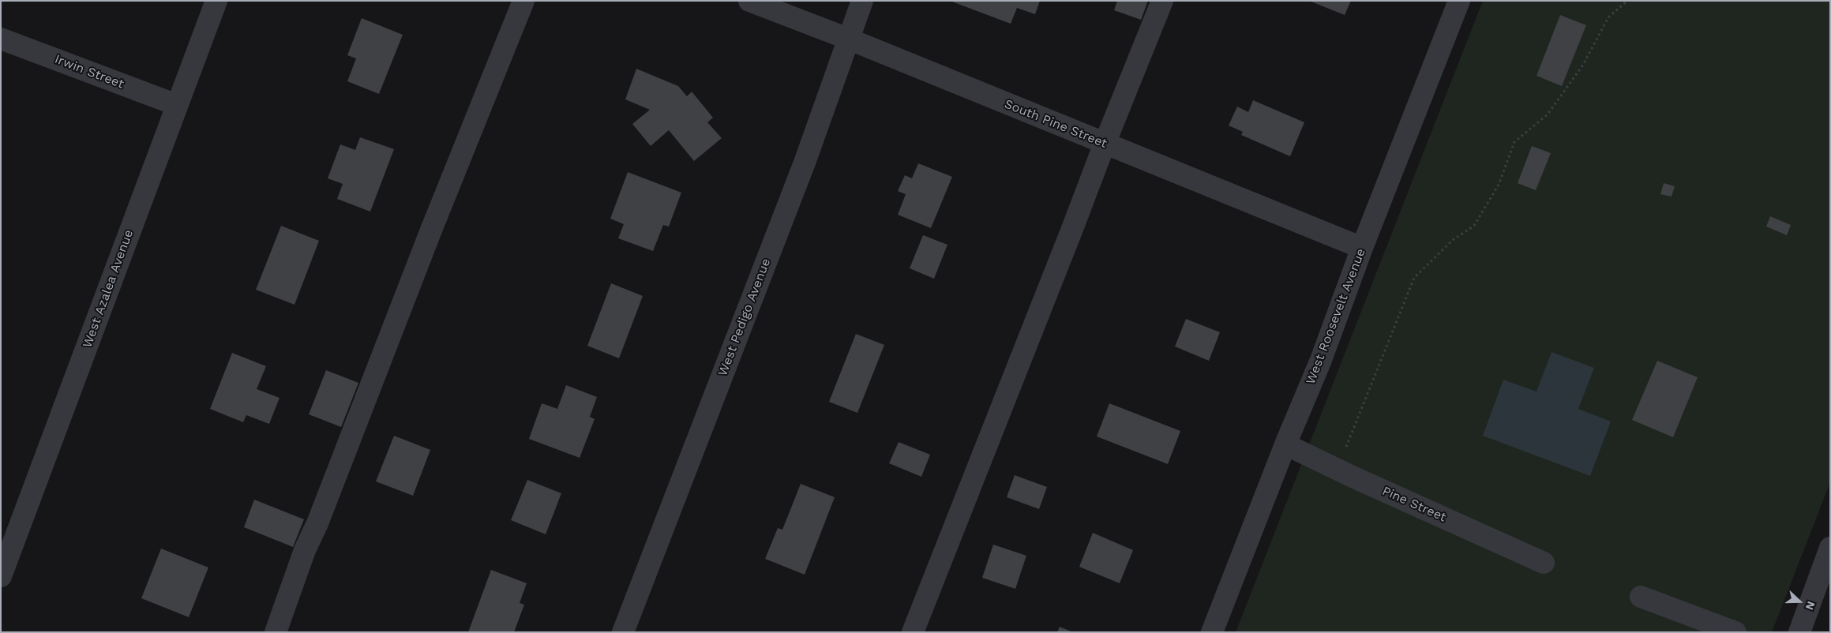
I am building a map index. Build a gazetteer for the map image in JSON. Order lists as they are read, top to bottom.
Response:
{
  "streets": {
    "street": [
      "Irwin Street",
      "South Pine Street",
      "West Azalea Avenue",
      "West Roosevelt Avenue",
      "West Pedigo Avenue",
      "Pine Street"
    ]
  },
  "crossings": [
    ["Irwin Street", "West Azalea Avenue"],
    ["South Pine Street", "West Roosevelt Avenue"],
    ["South Pine Street", "West Pedigo Avenue"],
    ["West Roosevelt Avenue", "Pine Street"]
  ],
  "north": "right"
}
